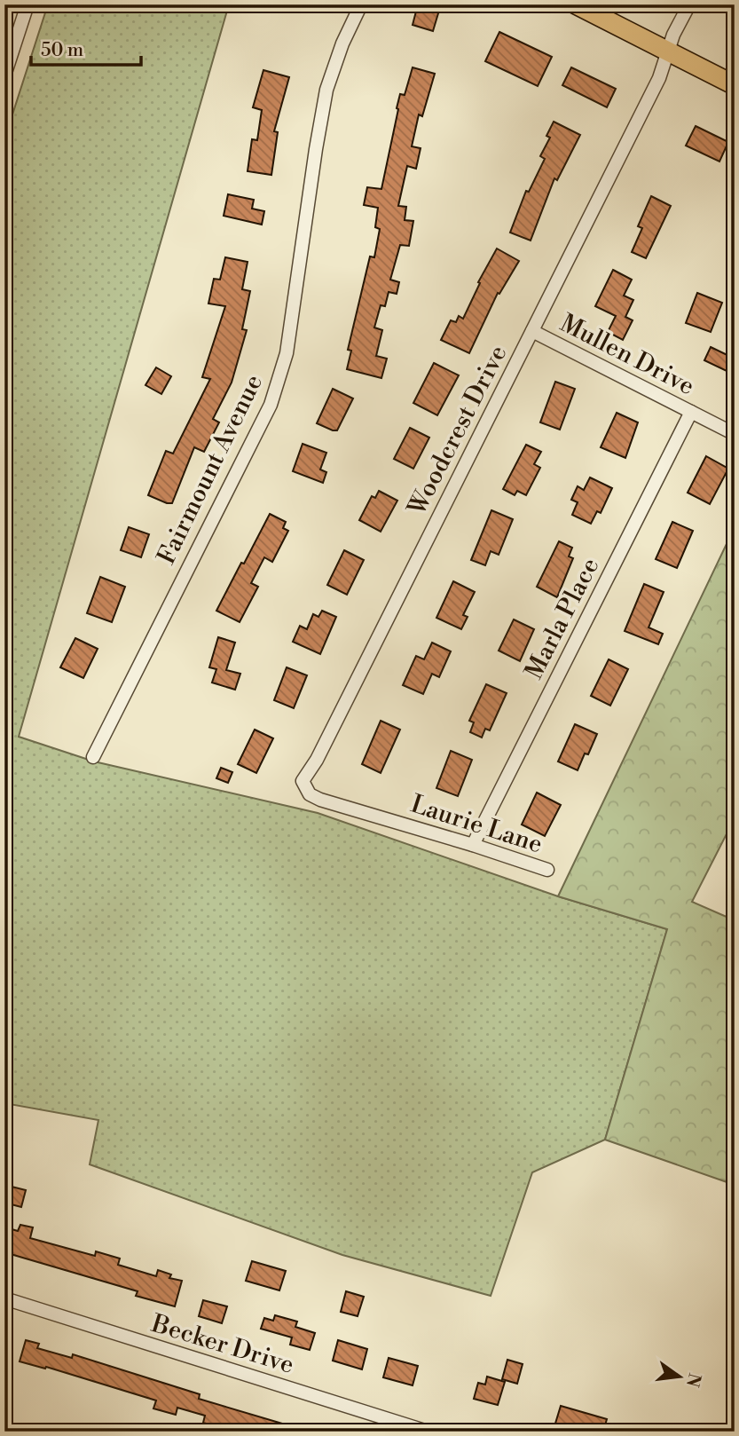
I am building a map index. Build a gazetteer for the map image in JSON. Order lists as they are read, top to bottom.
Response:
{
  "streets": {
    "street": [
      "Mullen Drive",
      "Woodcrest Drive",
      "Fairmount Avenue",
      "Marla Place",
      "Laurie Lane",
      "Becker Drive"
    ]
  },
  "crossings": [
    ["Mullen Drive", "Woodcrest Drive"],
    ["Mullen Drive", "Marla Place"],
    ["Woodcrest Drive", "Laurie Lane"],
    ["Marla Place", "Laurie Lane"]
  ],
  "scale_bar": "50 m",
  "north": "right"
}
